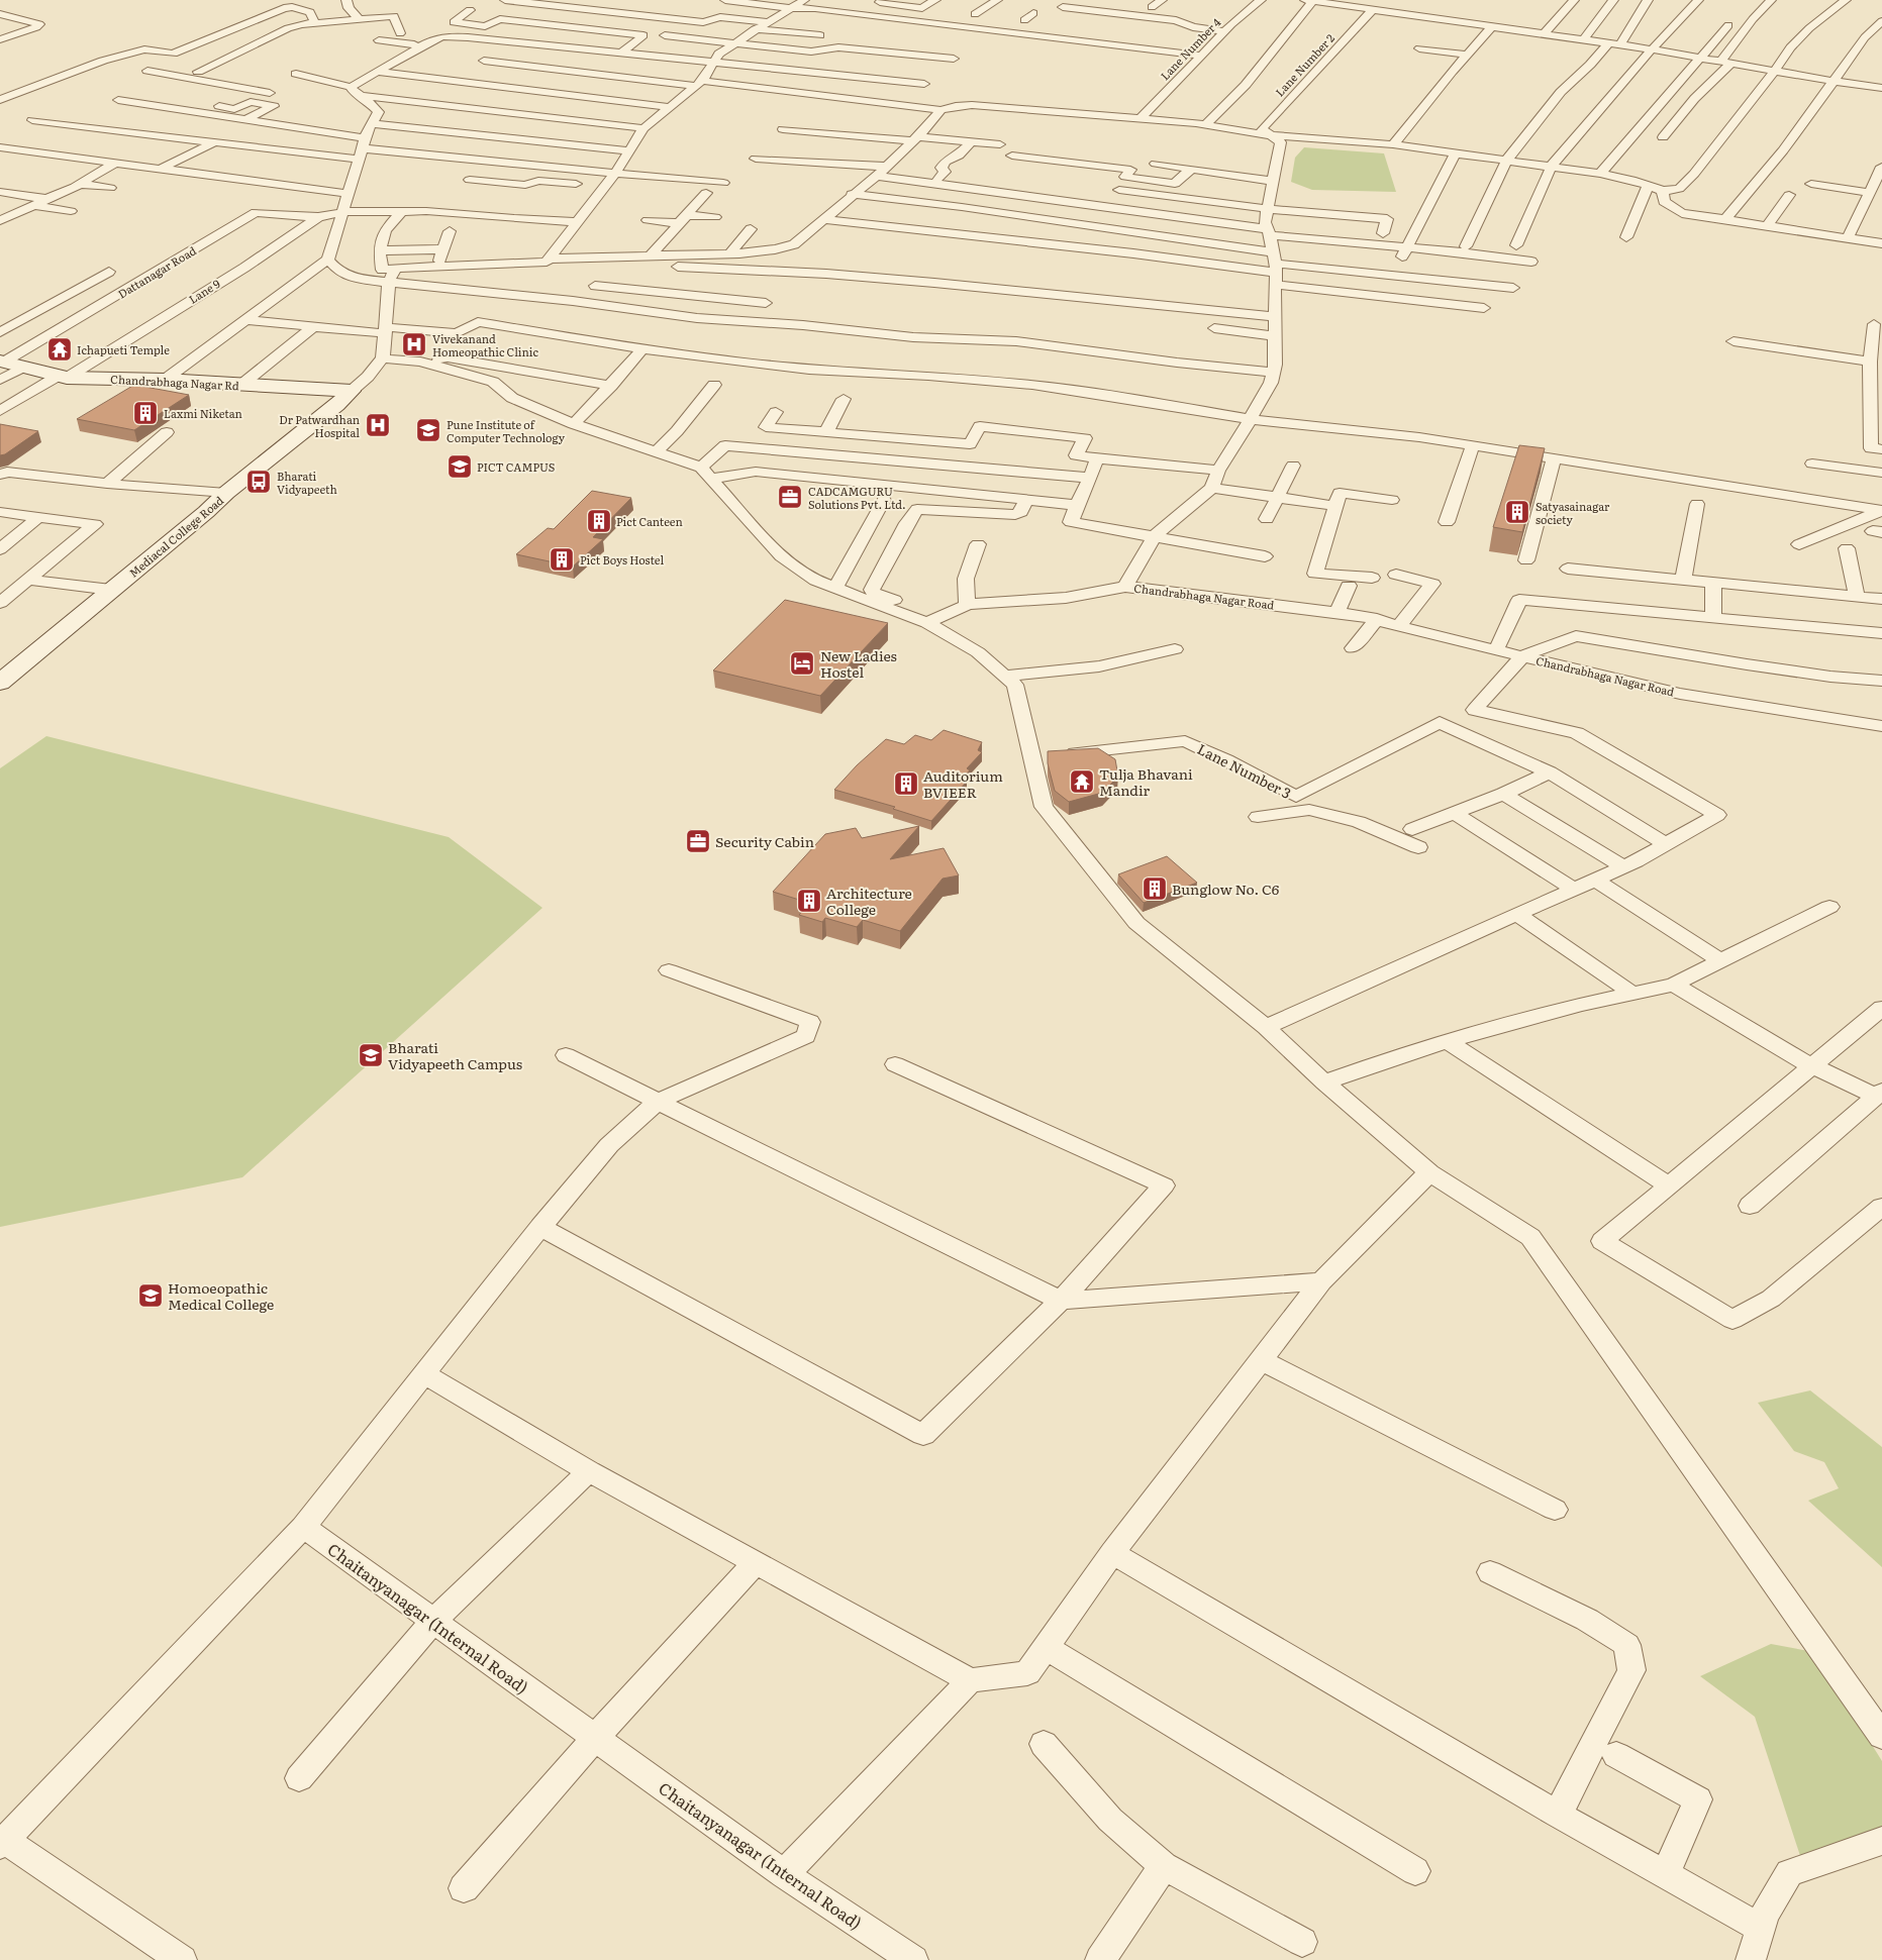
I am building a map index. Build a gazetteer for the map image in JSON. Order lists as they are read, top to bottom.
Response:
{
  "streets": {
    "street": [
      "Lane Number 4",
      "Lane Number 2",
      "Dattanagar Road",
      "Lane 9",
      "Chandrabhaga Nagar Rd",
      "Mediacal College Road",
      "Chandrabhaga Nagar Road",
      "Lane Number 3",
      "Chaitanyanagar (Internal Road)"
    ]
  },
  "crossings": [
    ["Dattanagar Road", "Lane 9"],
    ["Dattanagar Road", "Chandrabhaga Nagar Rd"],
    ["Lane 9", "Chandrabhaga Nagar Rd"],
    ["Chandrabhaga Nagar Rd", "Mediacal College Road"]
  ],
  "places": {
    "hospital": ["Vivekanand Homeopathic Clinic", "Dr Patwardhan Hospital"],
    "temple": ["Ichapueti Temple", "Tulja Bhavani Mandir"],
    "building": [
      "Laxmi Niketan",
      "Satyasainagar society",
      "Pict Canteen",
      "Pict Boys Hostel",
      "Auditorium BVIEER",
      "Bunglow No. C6",
      "Architecture College"
    ],
    "school or university": [
      "Pune Institute of Computer Technology",
      "PICT CAMPUS",
      "Bharati Vidyapeeth Campus",
      "Homoeopathic Medical College"
    ],
    "bus stop": ["Bharati Vidyapeeth"],
    "office": ["CADCAMGURU Solutions Pvt. Ltd.", "Security Cabin"],
    "hotel": ["New Ladies Hostel"]
  }
}
